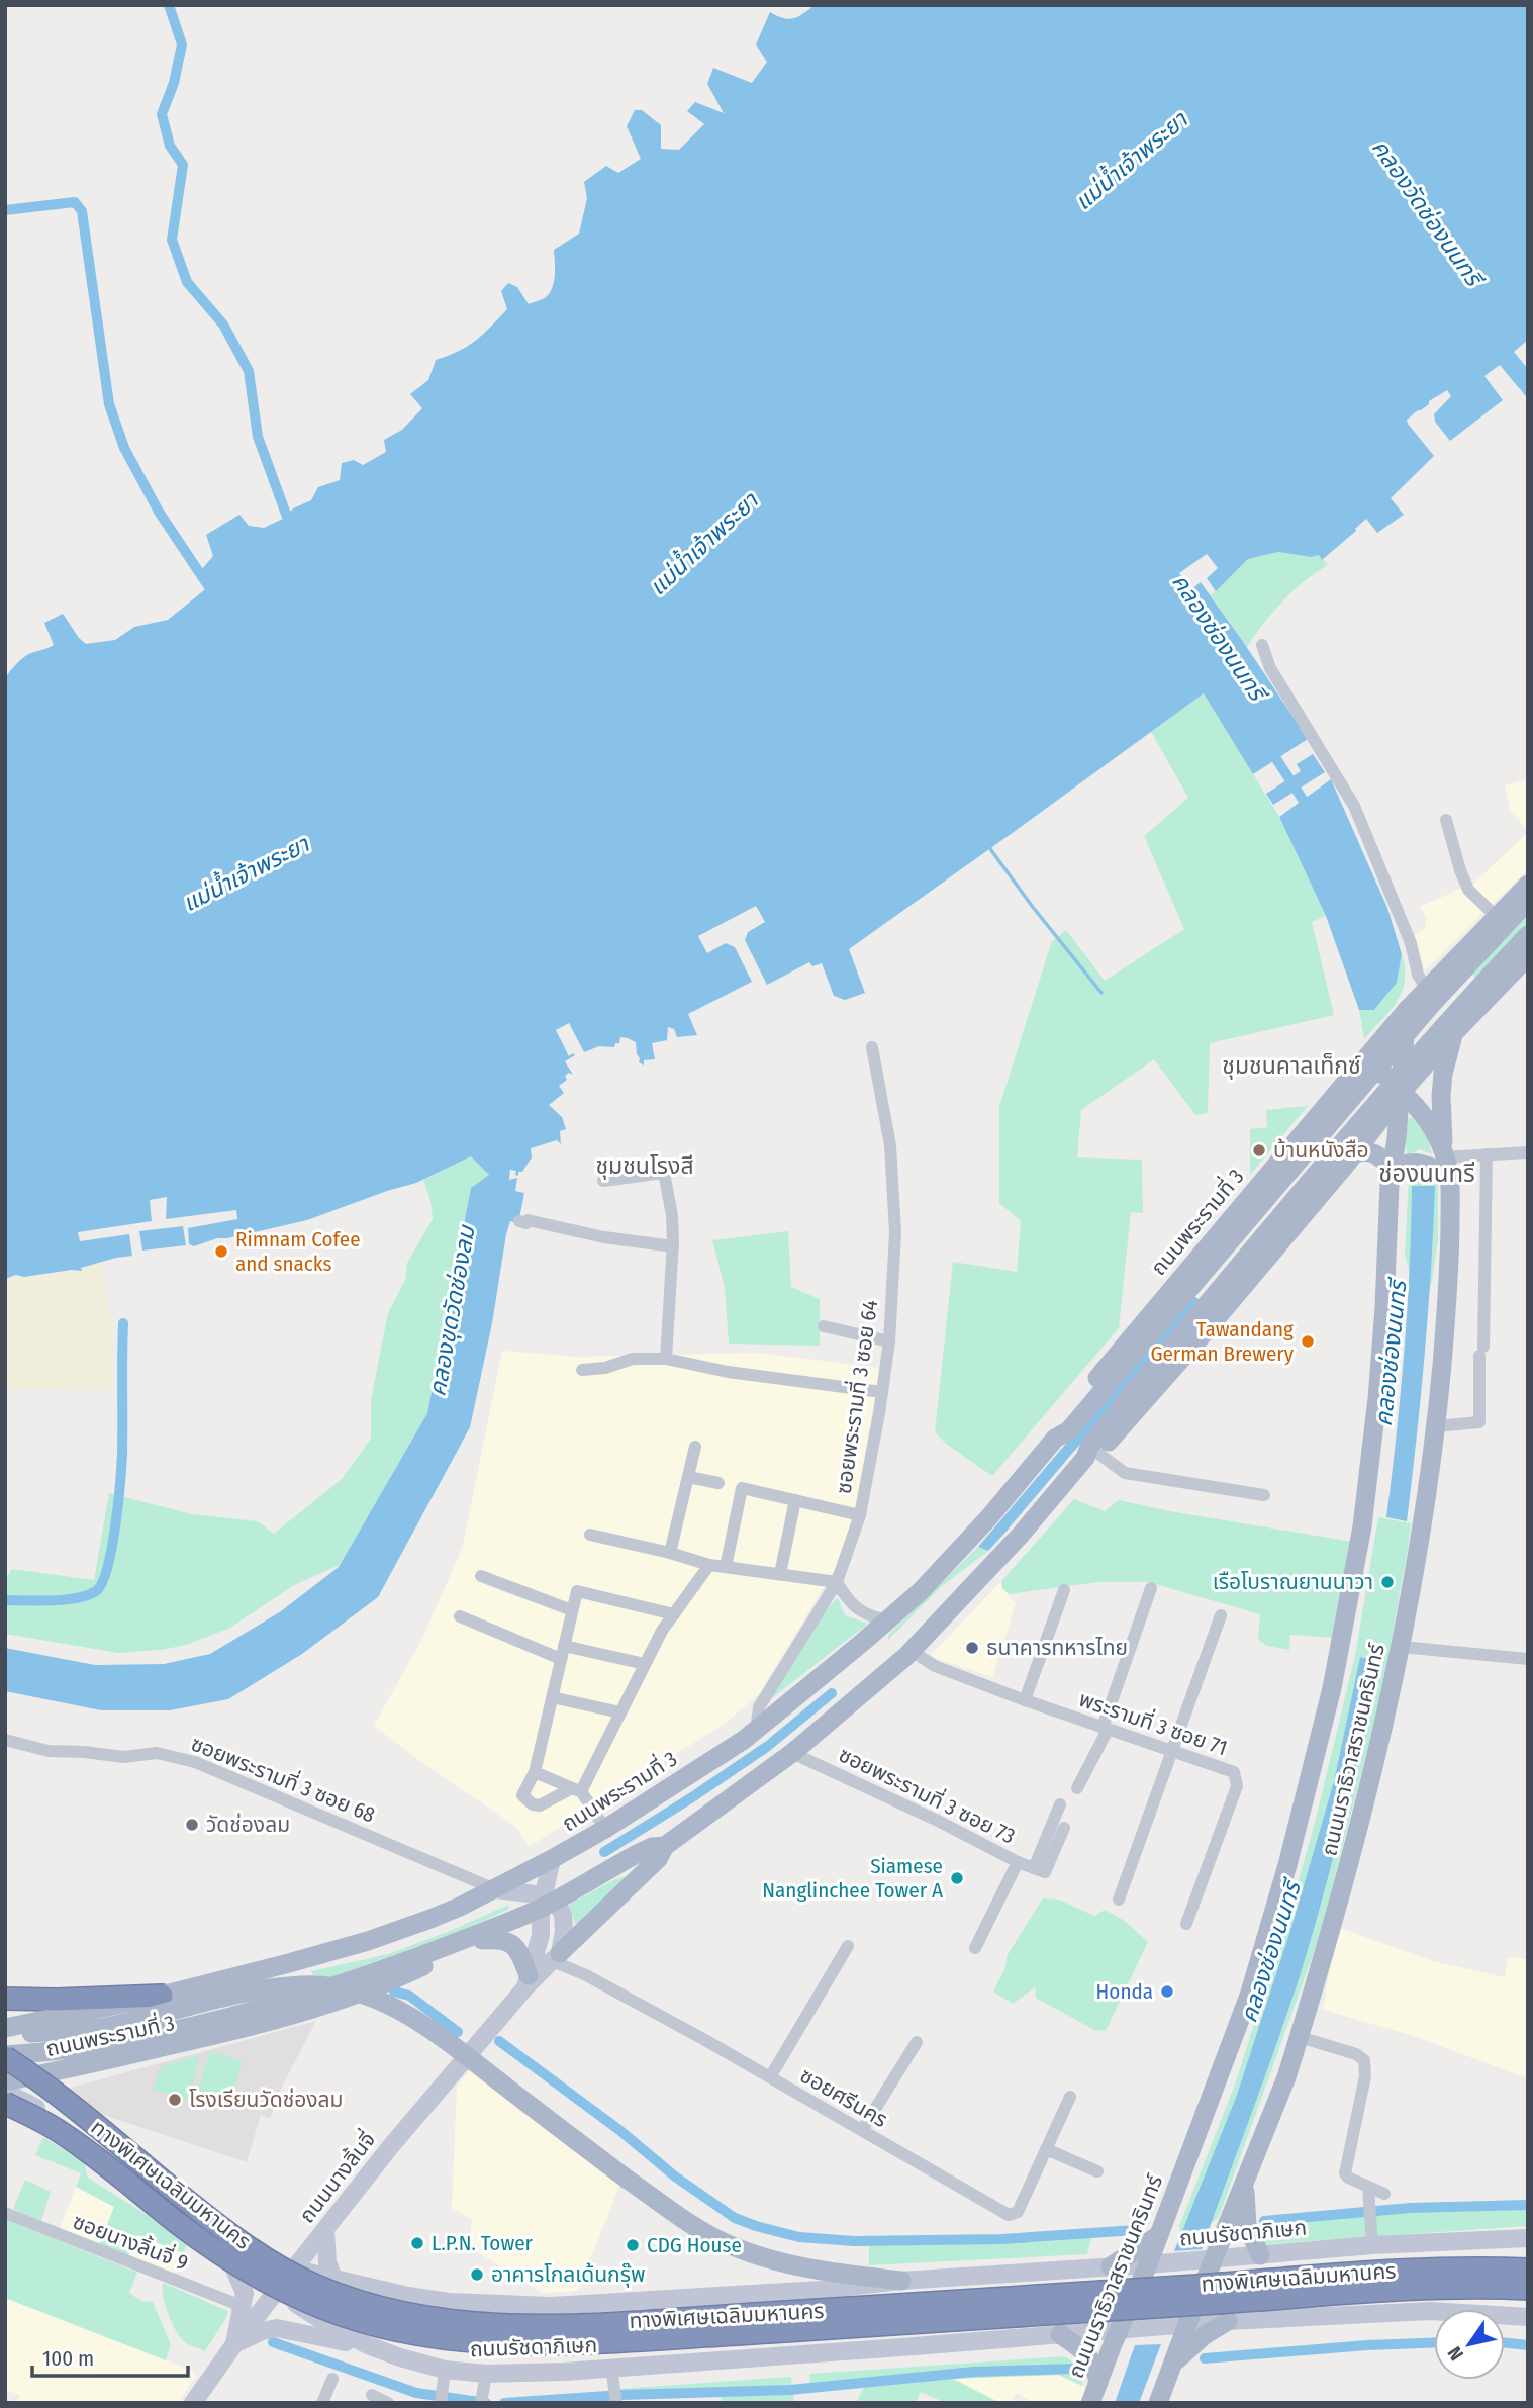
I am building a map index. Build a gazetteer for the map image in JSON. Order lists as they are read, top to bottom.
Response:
{
  "streets": {
    "highway": ["ทางพิเศษเฉลิมมหานคร"],
    "main road": [
      "ถนนพระรามที่ 3",
      "ถนนนราธิวาสราชนครินทร์",
      "ถนนนางลิ้นจี่",
      "ถนนรัชดาภิเษก"
    ],
    "street": [
      "ซอยพระรามที่ 3 ซอย 64",
      "พระรามที่ 3 ซอย 71",
      "ซอยพระรามที่ 3 ซอย 68",
      "ซอยพระรามที่ 3 ซอย 73",
      "ซอยศรีนคร",
      "ซอยนางลิ้นจี่ 9"
    ]
  },
  "crossings": [
    ["ถนนพระรามที่ 3", "ซอยพระรามที่ 3 ซอย 64"],
    ["ถนนพระรามที่ 3", "พระรามที่ 3 ซอย 71"],
    ["ถนนพระรามที่ 3", "ถนนนราธิวาสราชนครินทร์"],
    ["ถนนพระรามที่ 3", "ซอยพระรามที่ 3 ซอย 68"],
    ["ถนนพระรามที่ 3", "ซอยพระรามที่ 3 ซอย 73"],
    ["ถนนพระรามที่ 3", "ถนนนางลิ้นจี่"],
    ["ถนนพระรามที่ 3", "ทางพิเศษเฉลิมมหานคร"],
    ["ถนนนราธิวาสราชนครินทร์", "ถนนรัชดาภิเษก"],
    ["ซอยศรีนคร", "ถนนนางลิ้นจี่"],
    ["ถนนนางลิ้นจี่", "ถนนรัชดาภิเษก"]
  ],
  "districts": ["ชุมชนคาลเท็กซ์", "ชุมชนโรงสี", "ช่องนนทรี"],
  "water": [
    "แม่น้ำเจ้าพระยา",
    "คลองวัดช่องนนทรี",
    "คลองช่องนนทรี",
    "คลองขุดวัดช่องลม"
  ],
  "places": [
    "บ้านหนังสือ",
    "Rimnam Cofee and snacks",
    "Tawandang German Brewery",
    "เรือโบราณยานนาวา",
    "ธนาคารทหารไทย",
    "วัดช่องลม",
    "Siamese Nanglinchee Tower A",
    "Honda",
    "โรงเรียนวัดช่องลม",
    "L.P.N. Tower",
    "CDG House",
    "อาคารโกลเด้นกรุ๊พ"
  ],
  "scale_bar": "100 m",
  "north": "bottom left"
}
